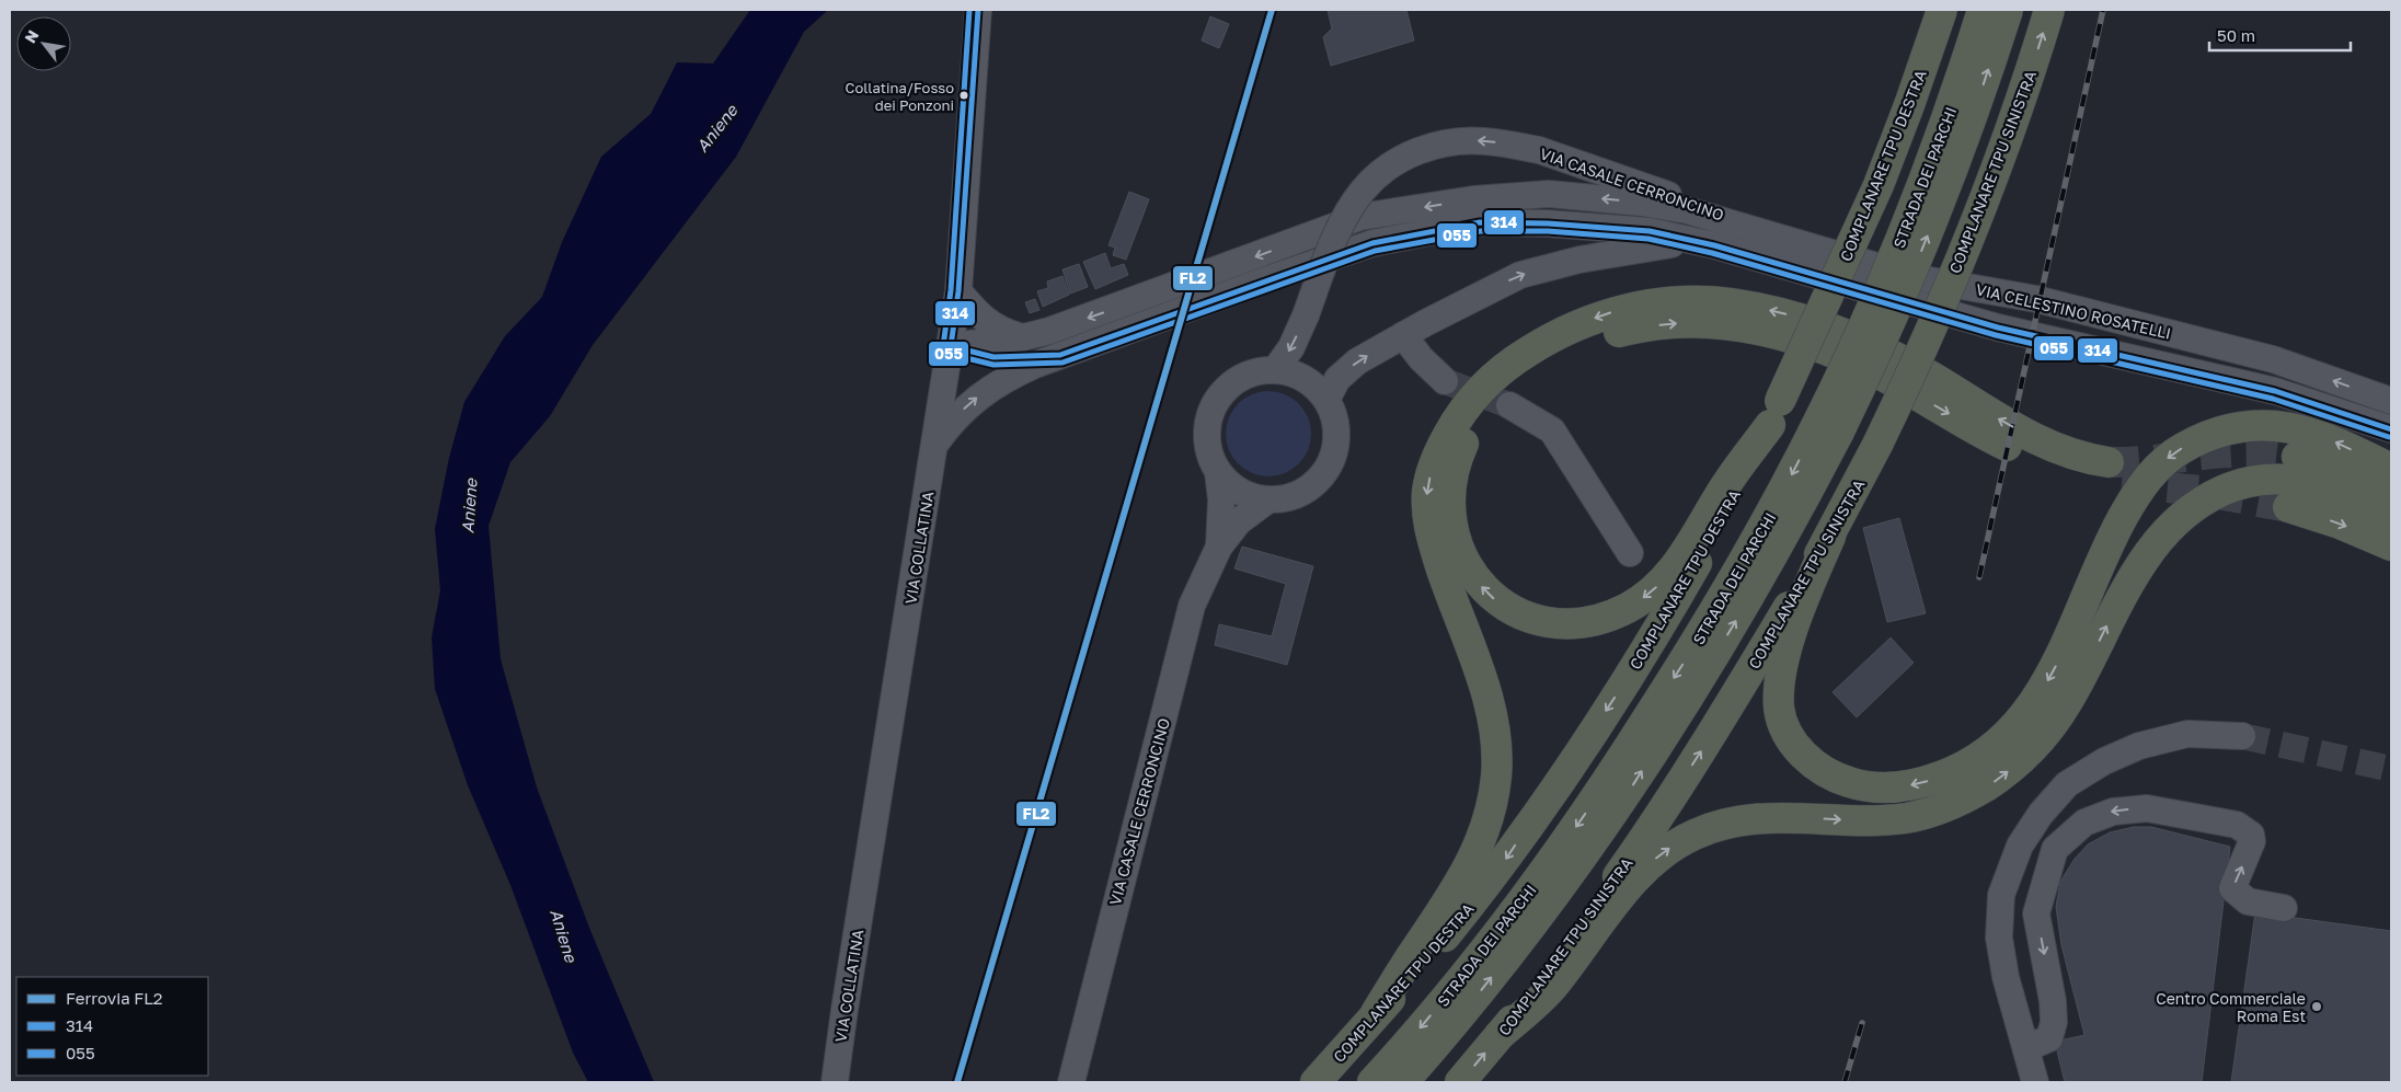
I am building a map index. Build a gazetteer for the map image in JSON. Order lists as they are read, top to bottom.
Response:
{
  "streets": {
    "highway": ["COMPLANARE TPU DESTRA", "COMPLANARE TPU SINISTRA", "STRADA DEI PARCHI"],
    "street": ["VIA CASALE CERRONCINO", "VIA CELESTINO ROSATELLI", "VIA COLLATINA"]
  },
  "crossings": [
    ["VIA CASALE CERRONCINO", "VIA CELESTINO ROSATELLI"],
    ["VIA CELESTINO ROSATELLI", "VIA COLLATINA"]
  ],
  "one_way": ["COMPLANARE TPU DESTRA", "COMPLANARE TPU SINISTRA"],
  "water": ["Aniene"],
  "places": ["Collatina/Fosso dei Ponzoni", "Centro Commerciale Roma Est"],
  "lines": ["rail line FL2", "transit line 314", "transit line 055"],
  "legend": ["Ferrovia FL2", "314", "055"],
  "scale_bar": "50 m",
  "north": "top left"
}
